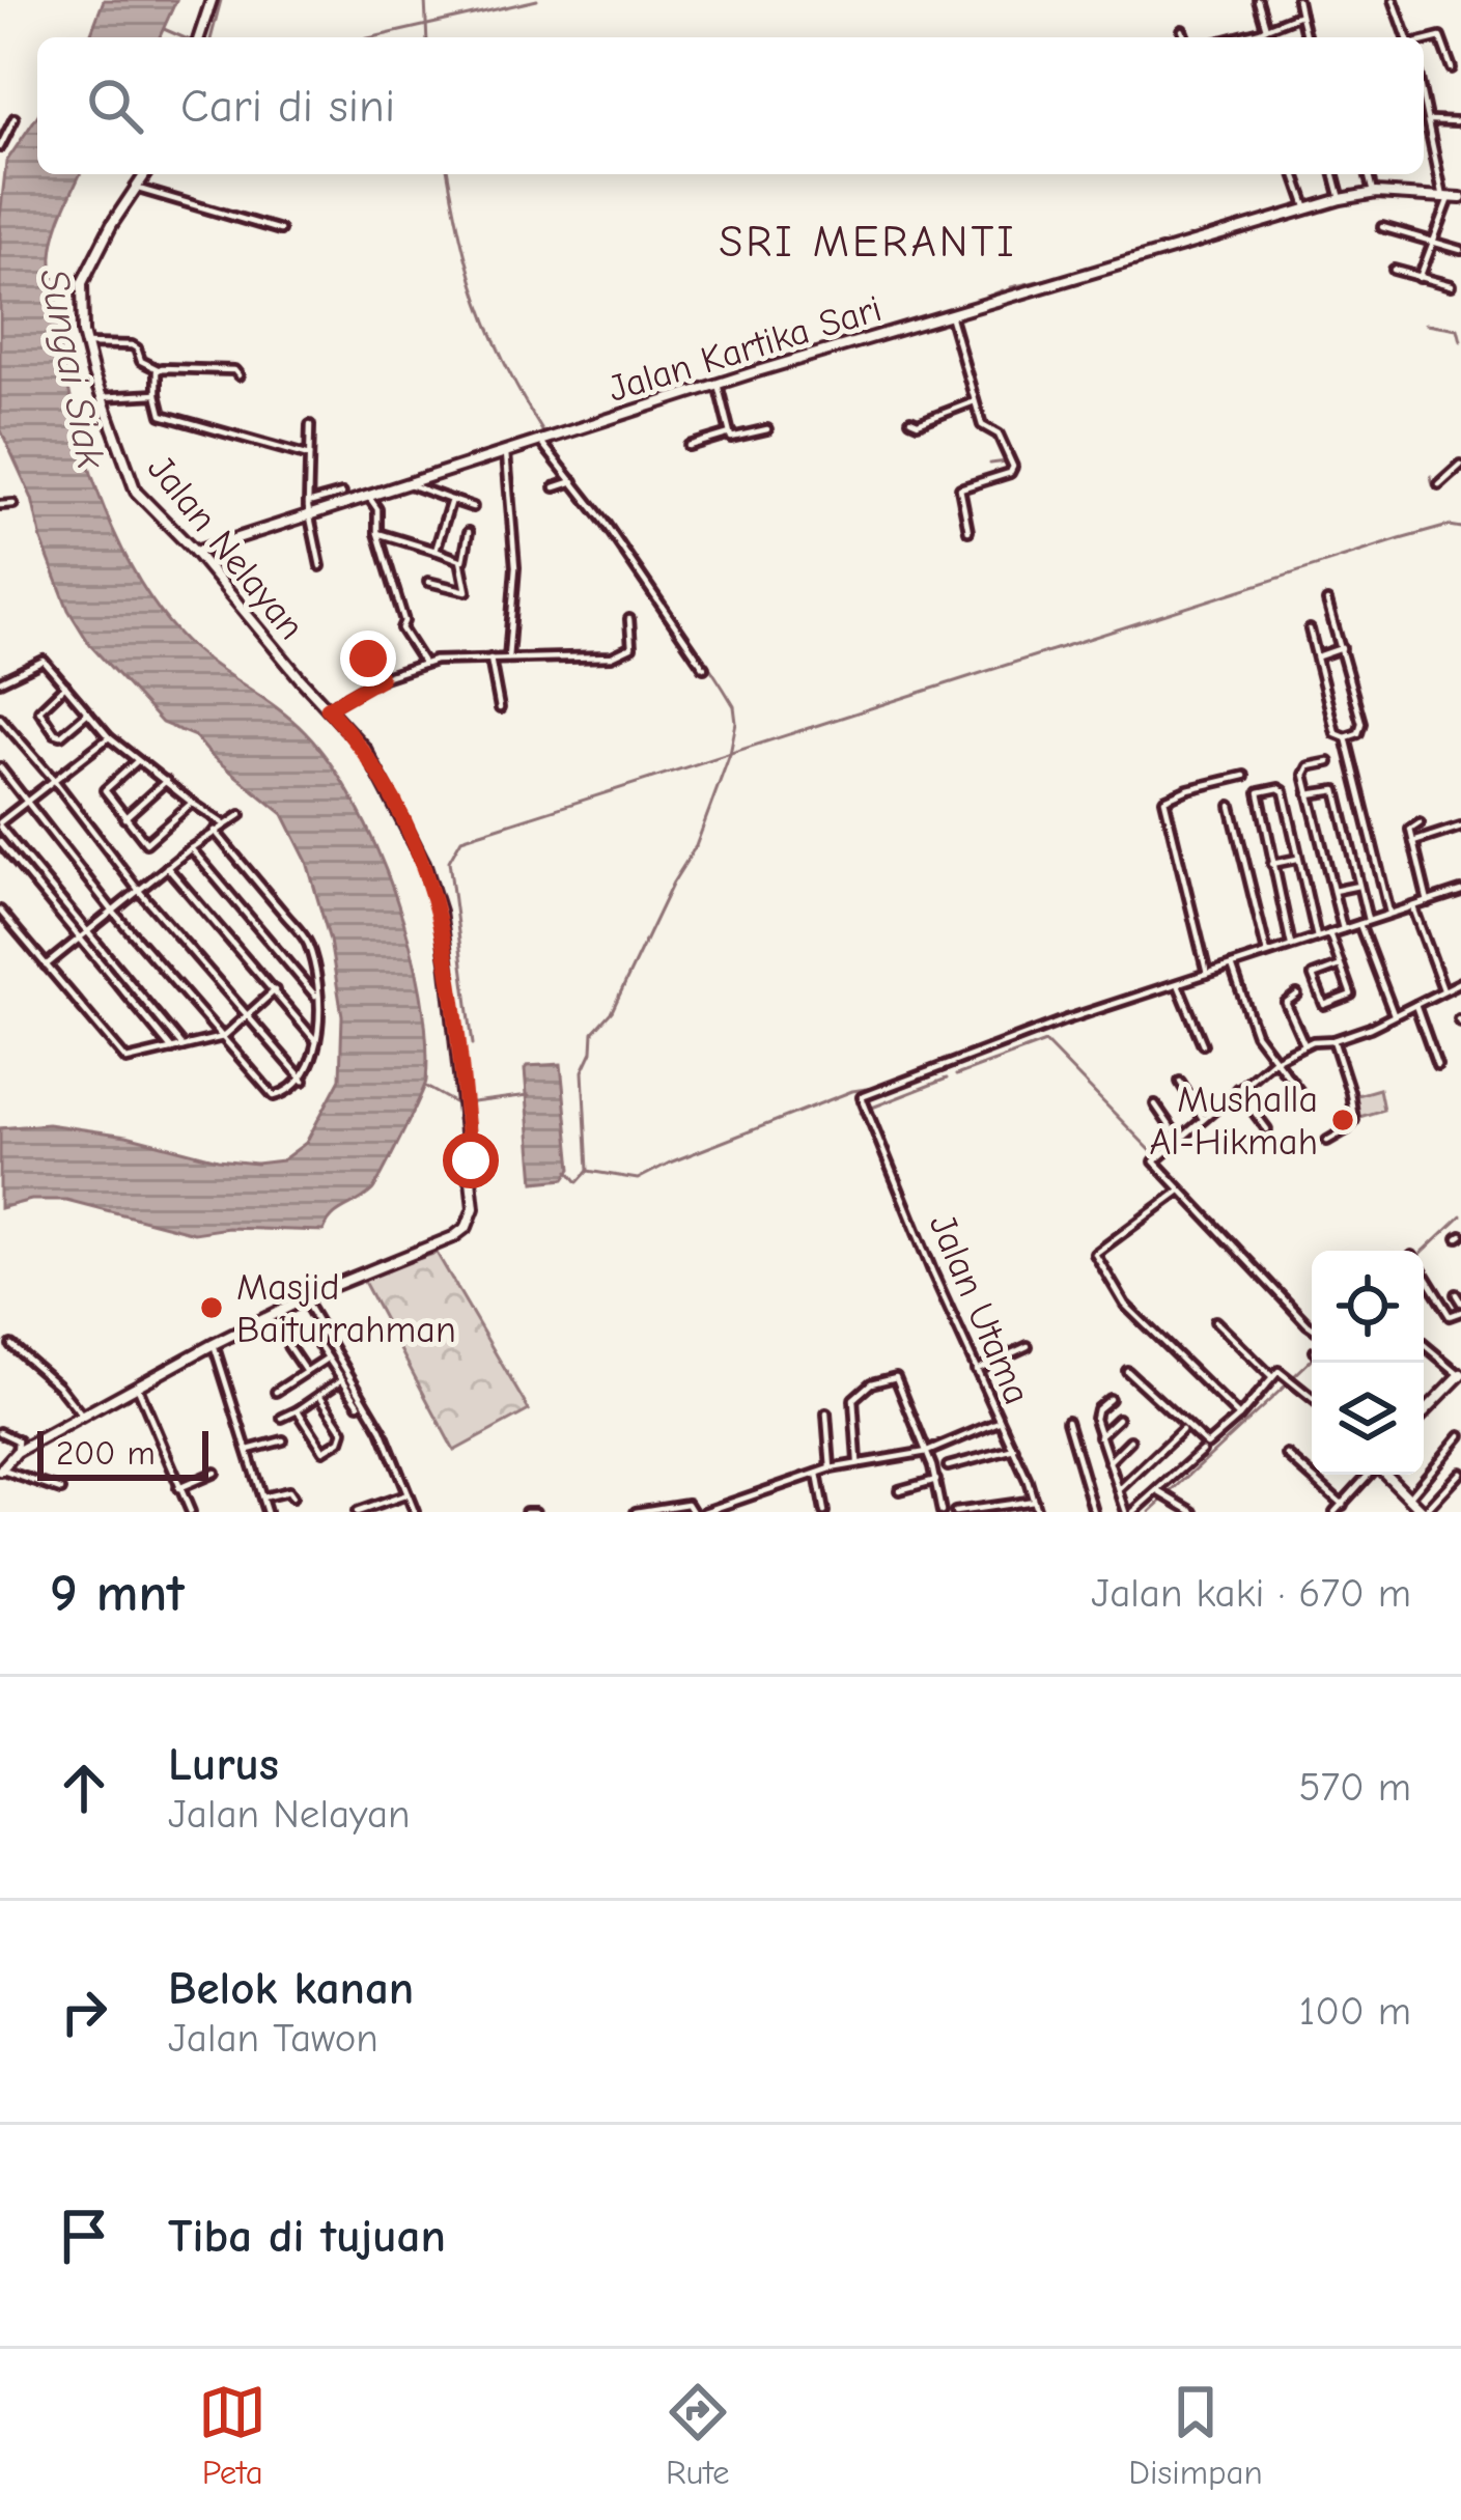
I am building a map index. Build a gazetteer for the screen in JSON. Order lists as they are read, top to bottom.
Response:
{
  "streets": {
    "main road": ["Jalan Kartika Sari", "Jalan Nelayan"],
    "street": ["Jalan Utama"]
  },
  "crossings": [
    ["Jalan Kartika Sari", "Jalan Nelayan"]
  ],
  "districts": ["SRI MERANTI"],
  "water": ["Sungai Siak"],
  "places": ["Mushalla Al-Hikmah", "Masjid Baiturrahman"],
  "scale_bar": "200 m",
  "page": {
    "search": "Cari di sini",
    "scale": "200 m",
    "heading": ["9 mnt", "Jalan kaki · 670 m"],
    "list": [
      ["Lurus", "Jalan Nelayan", "570 m"],
      ["Belok kanan", "Jalan Tawon", "100 m"],
      "Tiba di tujuan"
    ],
    "nav": ["Peta", "Rute", "Disimpan"]
  }
}
